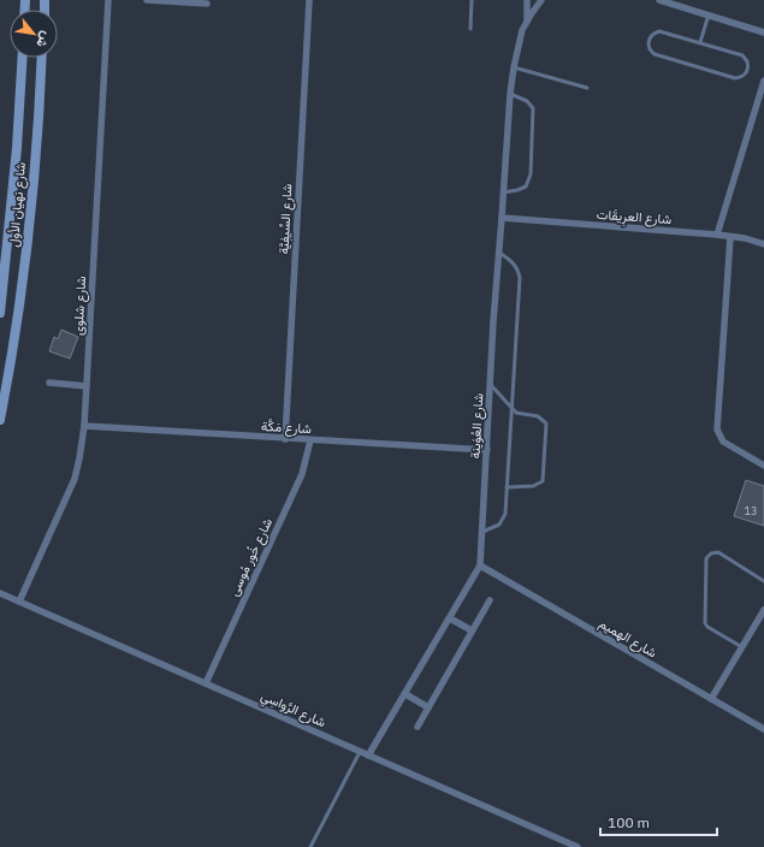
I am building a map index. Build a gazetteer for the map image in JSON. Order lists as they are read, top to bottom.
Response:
{
  "streets": {
    "main road": ["شارع نهيان الأول"],
    "street": [
      "شارع العرِيقَات",
      "شارع السِّيفِيَّة",
      "شارع شلوى",
      "شارع العُوَينة",
      "شارع مَكَّة",
      "شارع خُور مُوسى",
      "شارع الهميم",
      "شارع الرَّواسِي"
    ]
  },
  "crossings": [
    ["شارع العرِيقَات", "شارع العُوَينة"],
    ["شارع السِّيفِيَّة", "شارع مَكَّة"],
    ["شارع شلوى", "شارع مَكَّة"],
    ["شارع شلوى", "شارع الرَّواسِي"],
    ["شارع العُوَينة", "شارع مَكَّة"],
    ["شارع العُوَينة", "شارع الهميم"],
    ["شارع العُوَينة", "شارع الرَّواسِي"],
    ["شارع مَكَّة", "شارع خُور مُوسى"],
    ["شارع خُور مُوسى", "شارع الرَّواسِي"]
  ],
  "house_numbers": ["13"],
  "scale_bar": "100 m",
  "north": "bottom right"
}
